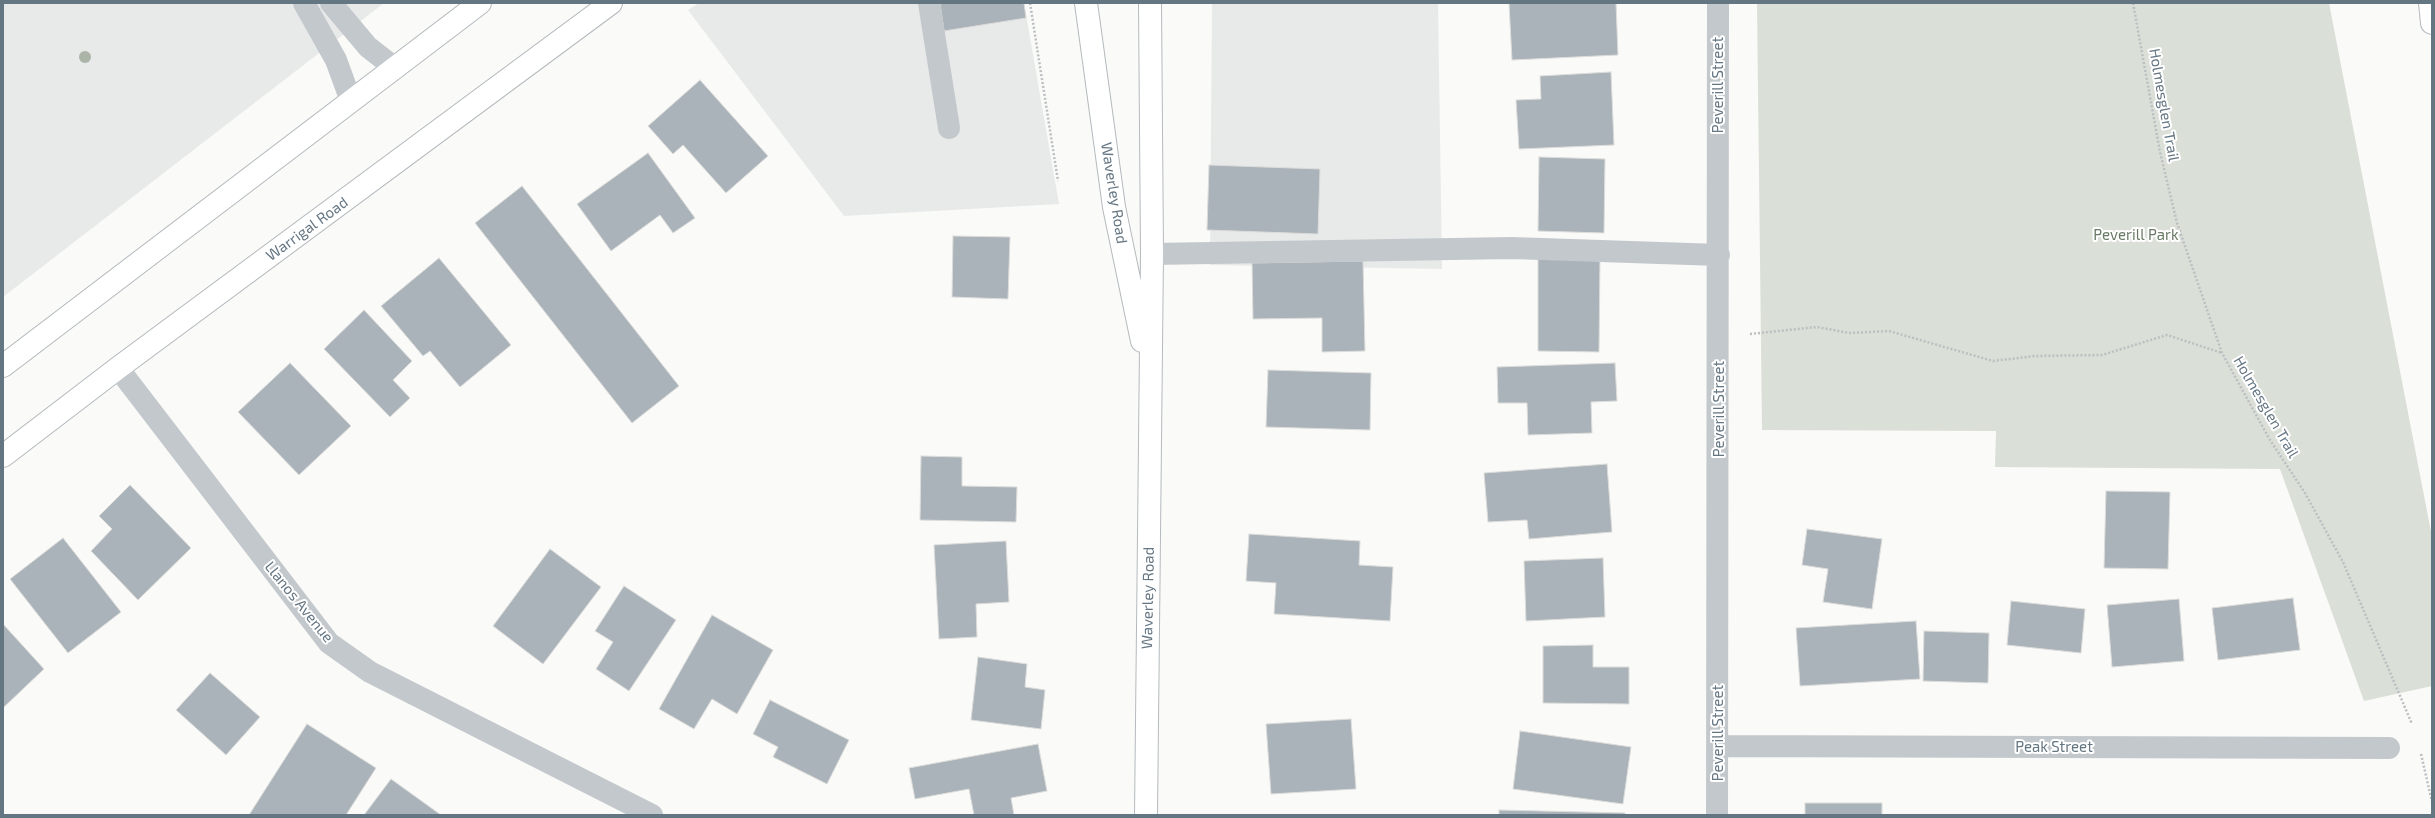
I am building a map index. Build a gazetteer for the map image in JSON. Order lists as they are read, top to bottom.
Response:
{
  "streets": {
    "main road": ["Waverley Road", "Warrigal Road"],
    "street": ["Peverill Street", "Llanos Avenue", "Peak Street"],
    "path": ["Holmesglen Trail"]
  },
  "crossings": [
    ["Peverill Street", "Peak Street"],
    ["Warrigal Road", "Llanos Avenue"]
  ],
  "parks": ["Peverill Park"]
}
